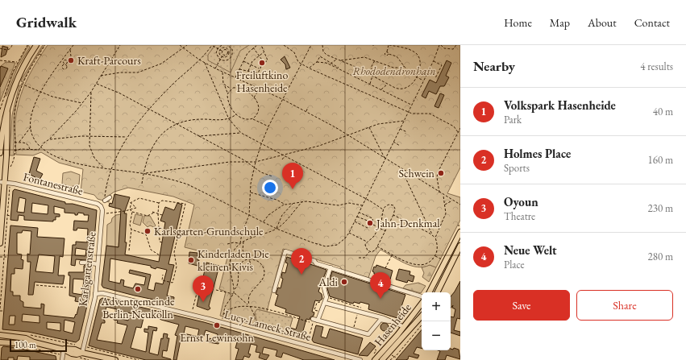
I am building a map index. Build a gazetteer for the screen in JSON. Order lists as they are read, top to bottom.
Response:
{
  "streets": {
    "main road": ["Hasenheide"],
    "street": ["Fontanestraße", "Karlsgartenstraße", "Lucy-Lameck-Straße"]
  },
  "crossings": [
    ["Fontanestraße", "Karlsgartenstraße"],
    ["Karlsgartenstraße", "Lucy-Lameck-Straße"]
  ],
  "parks": ["Rhododendronhain"],
  "places": [
    "Kraft-Parcours",
    "Freiluftkino Hasenheide",
    "Schwein",
    "Jahn-Denkmal",
    "Karlsgarten-Grundschule",
    "Kinderladen Die kleinen Kivis",
    "Aldi",
    "Adventgemeinde Berlin-Neukölln",
    "Ernst Lewinsohn"
  ],
  "scale_bar": "100 m",
  "page": {
    "header": "Gridwalk",
    "nav": [
      "Home",
      "Map",
      "About",
      "Contact"
    ],
    "heading": ["Nearby", "4 results"],
    "list": [
      {
        "mark": "1",
        "name": "Volkspark Hasenheide",
        "note": "Park",
        "value": "40 m"
      },
      {
        "mark": "2",
        "name": "Holmes Place",
        "note": "Sports",
        "value": "160 m"
      },
      {
        "mark": "3",
        "name": "Oyoun",
        "note": "Theatre",
        "value": "230 m"
      },
      {
        "mark": "4",
        "name": "Neue Welt",
        "note": "Place",
        "value": "280 m"
      }
    ],
    "pins": [
      "1",
      "2",
      "4",
      "3"
    ],
    "buttons": ["Save", "Share"],
    "map_buttons": ["+", "−"],
    "scale": "100 m"
  }
}
